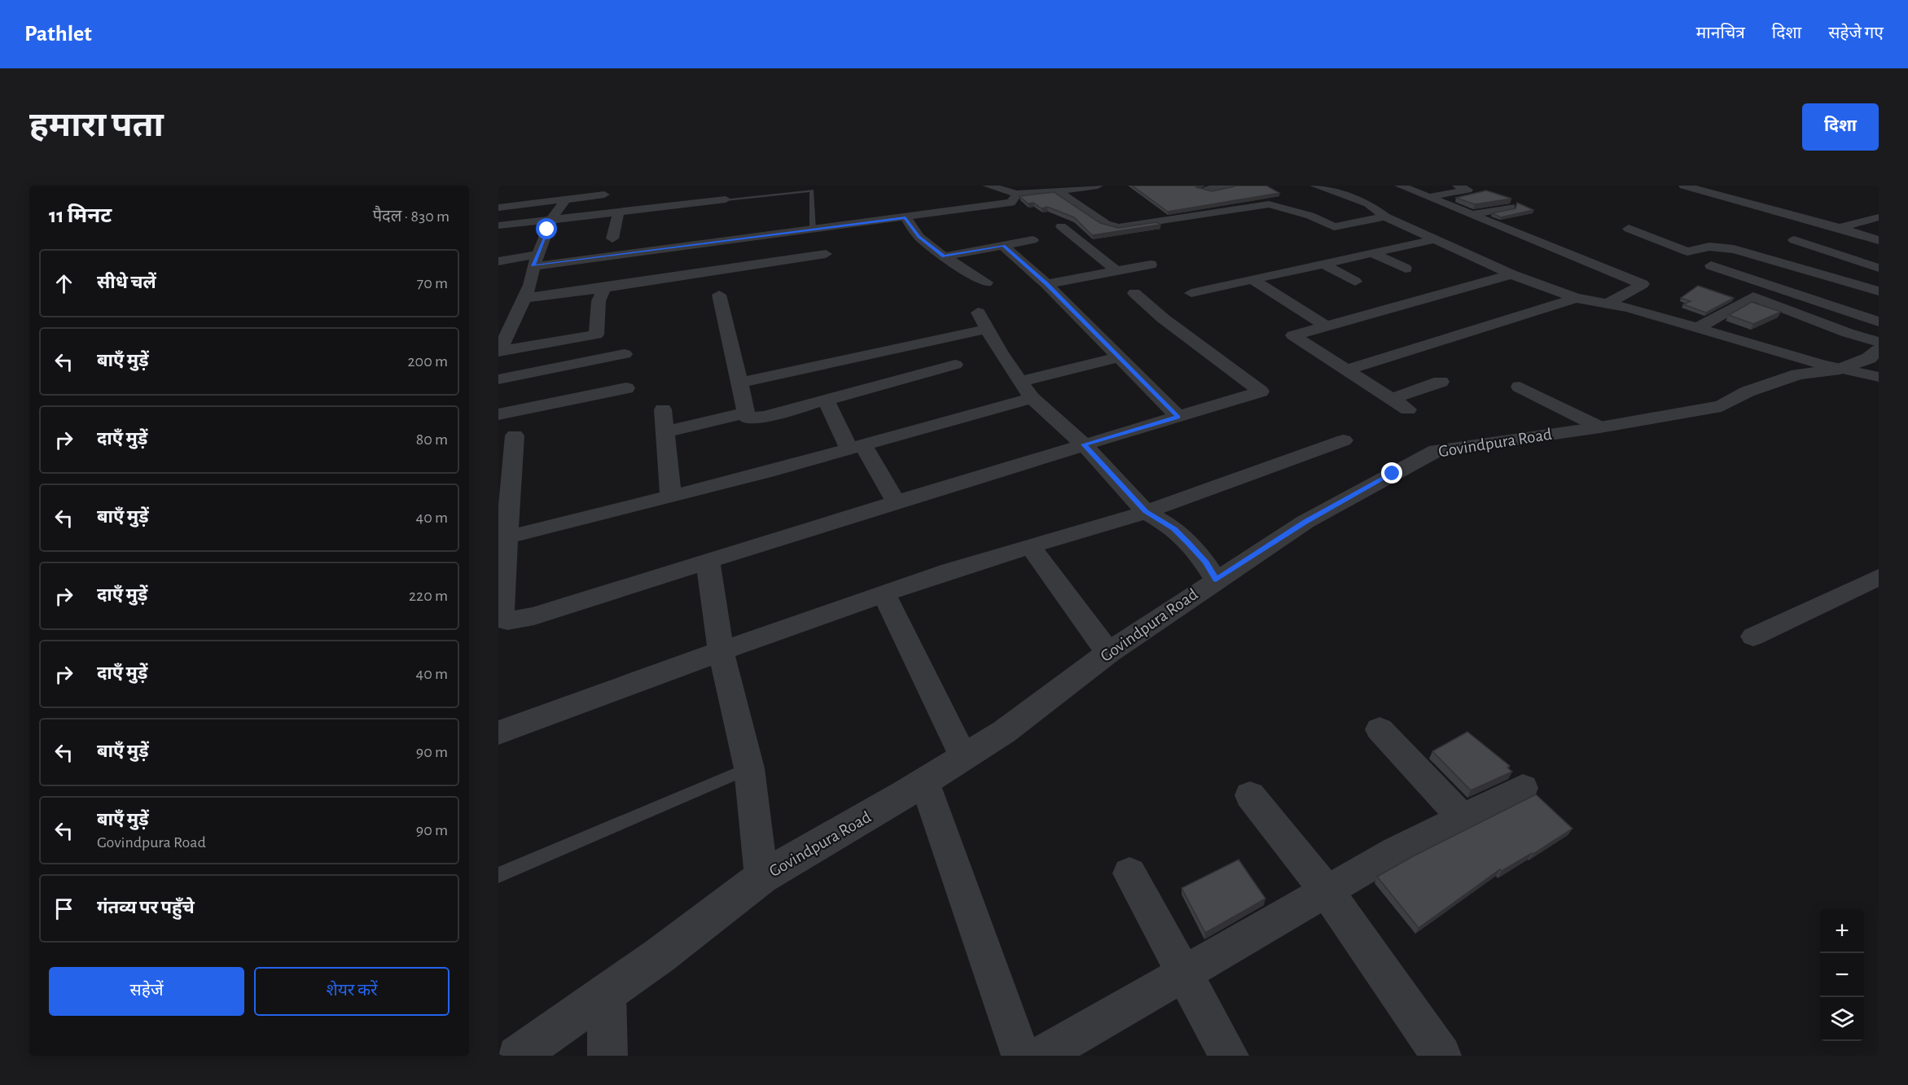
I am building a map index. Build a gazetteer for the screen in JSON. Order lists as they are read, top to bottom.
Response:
{
  "streets": {
    "street": ["Govindpura Road"]
  },
  "page": {
    "header": "Pathlet",
    "nav": ["मानचित्र", "दिशा", "सहेजे गए"],
    "buttons": [
      "दिशा",
      ["सहेजें", "शेयर करें"]
    ],
    "title": "हमारा पता",
    "heading": ["11 मिनट", "पैदल · 830 m"],
    "list": [
      ["सीधे चलें", "70 m"],
      ["बाएँ मुड़ें", "200 m"],
      ["दाएँ मुड़ें", "80 m"],
      ["बाएँ मुड़ें", "40 m"],
      ["दाएँ मुड़ें", "220 m"],
      ["दाएँ मुड़ें", "40 m"],
      ["बाएँ मुड़ें", "90 m"],
      ["बाएँ मुड़ें", "Govindpura Road", "90 m"],
      "गंतव्य पर पहुँचे"
    ],
    "map_buttons": ["+", "−"]
  }
}
